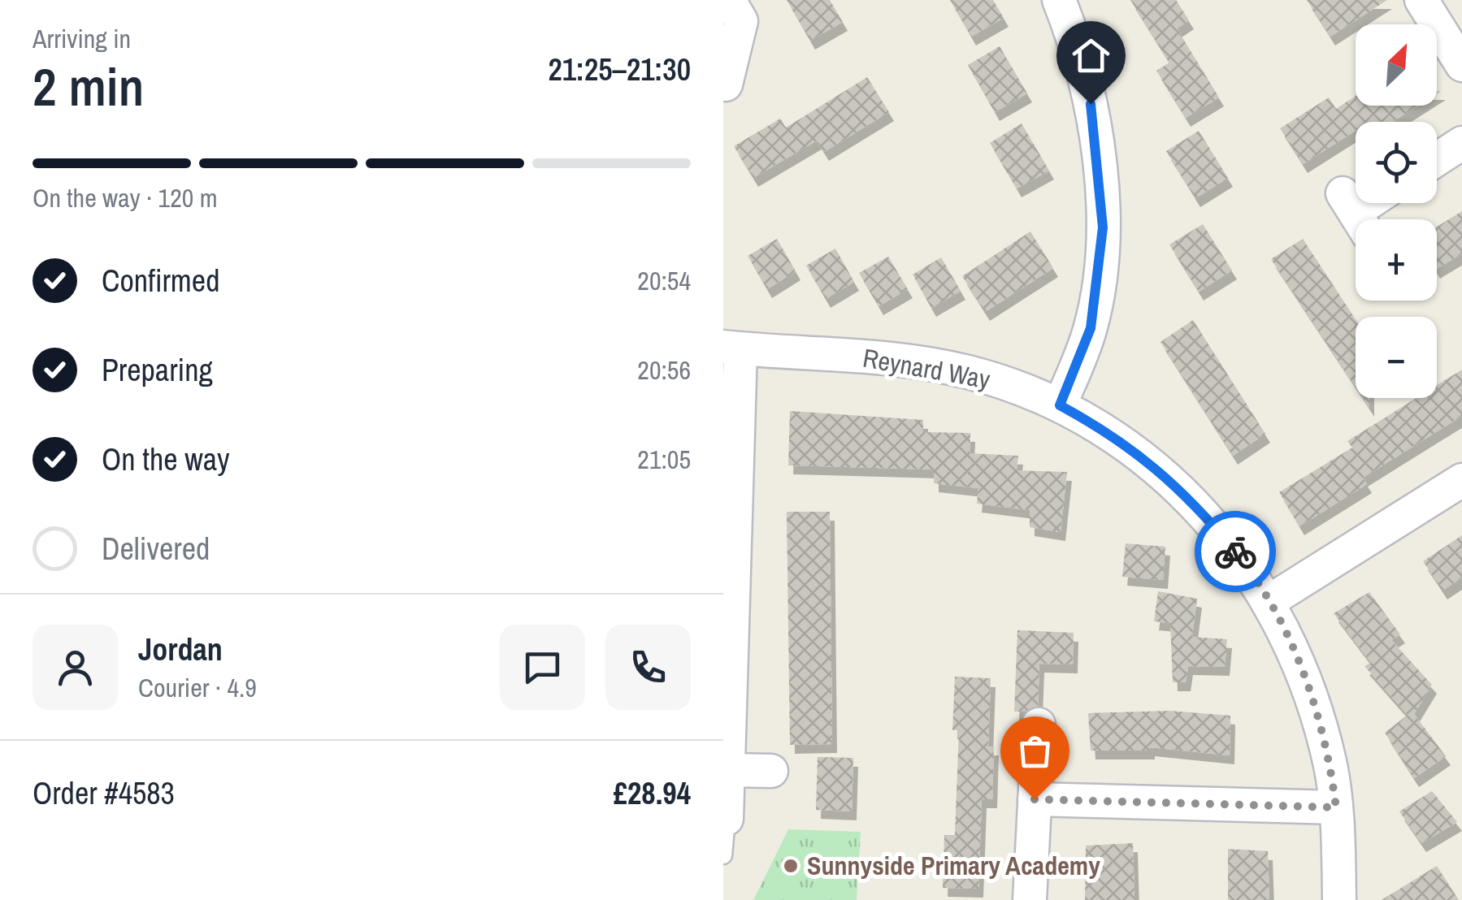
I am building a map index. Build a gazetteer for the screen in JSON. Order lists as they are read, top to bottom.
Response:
{
  "streets": {
    "street": ["Reynard Way"]
  },
  "places": ["Sunnyside Primary Academy"],
  "north": "top right",
  "page": {
    "heading": ["2 min", "Arriving in", "21:25–21:30"],
    "panel": [
      "Jordan",
      "Courier · 4.9",
      "Order #4583",
      "£28.94"
    ],
    "map_buttons": ["+", "−"],
    "bar": "On the way · 120 m",
    "list": [
      ["Confirmed", "20:54"],
      ["Preparing", "20:56"],
      ["On the way", "21:05"],
      "Delivered"
    ]
  }
}
